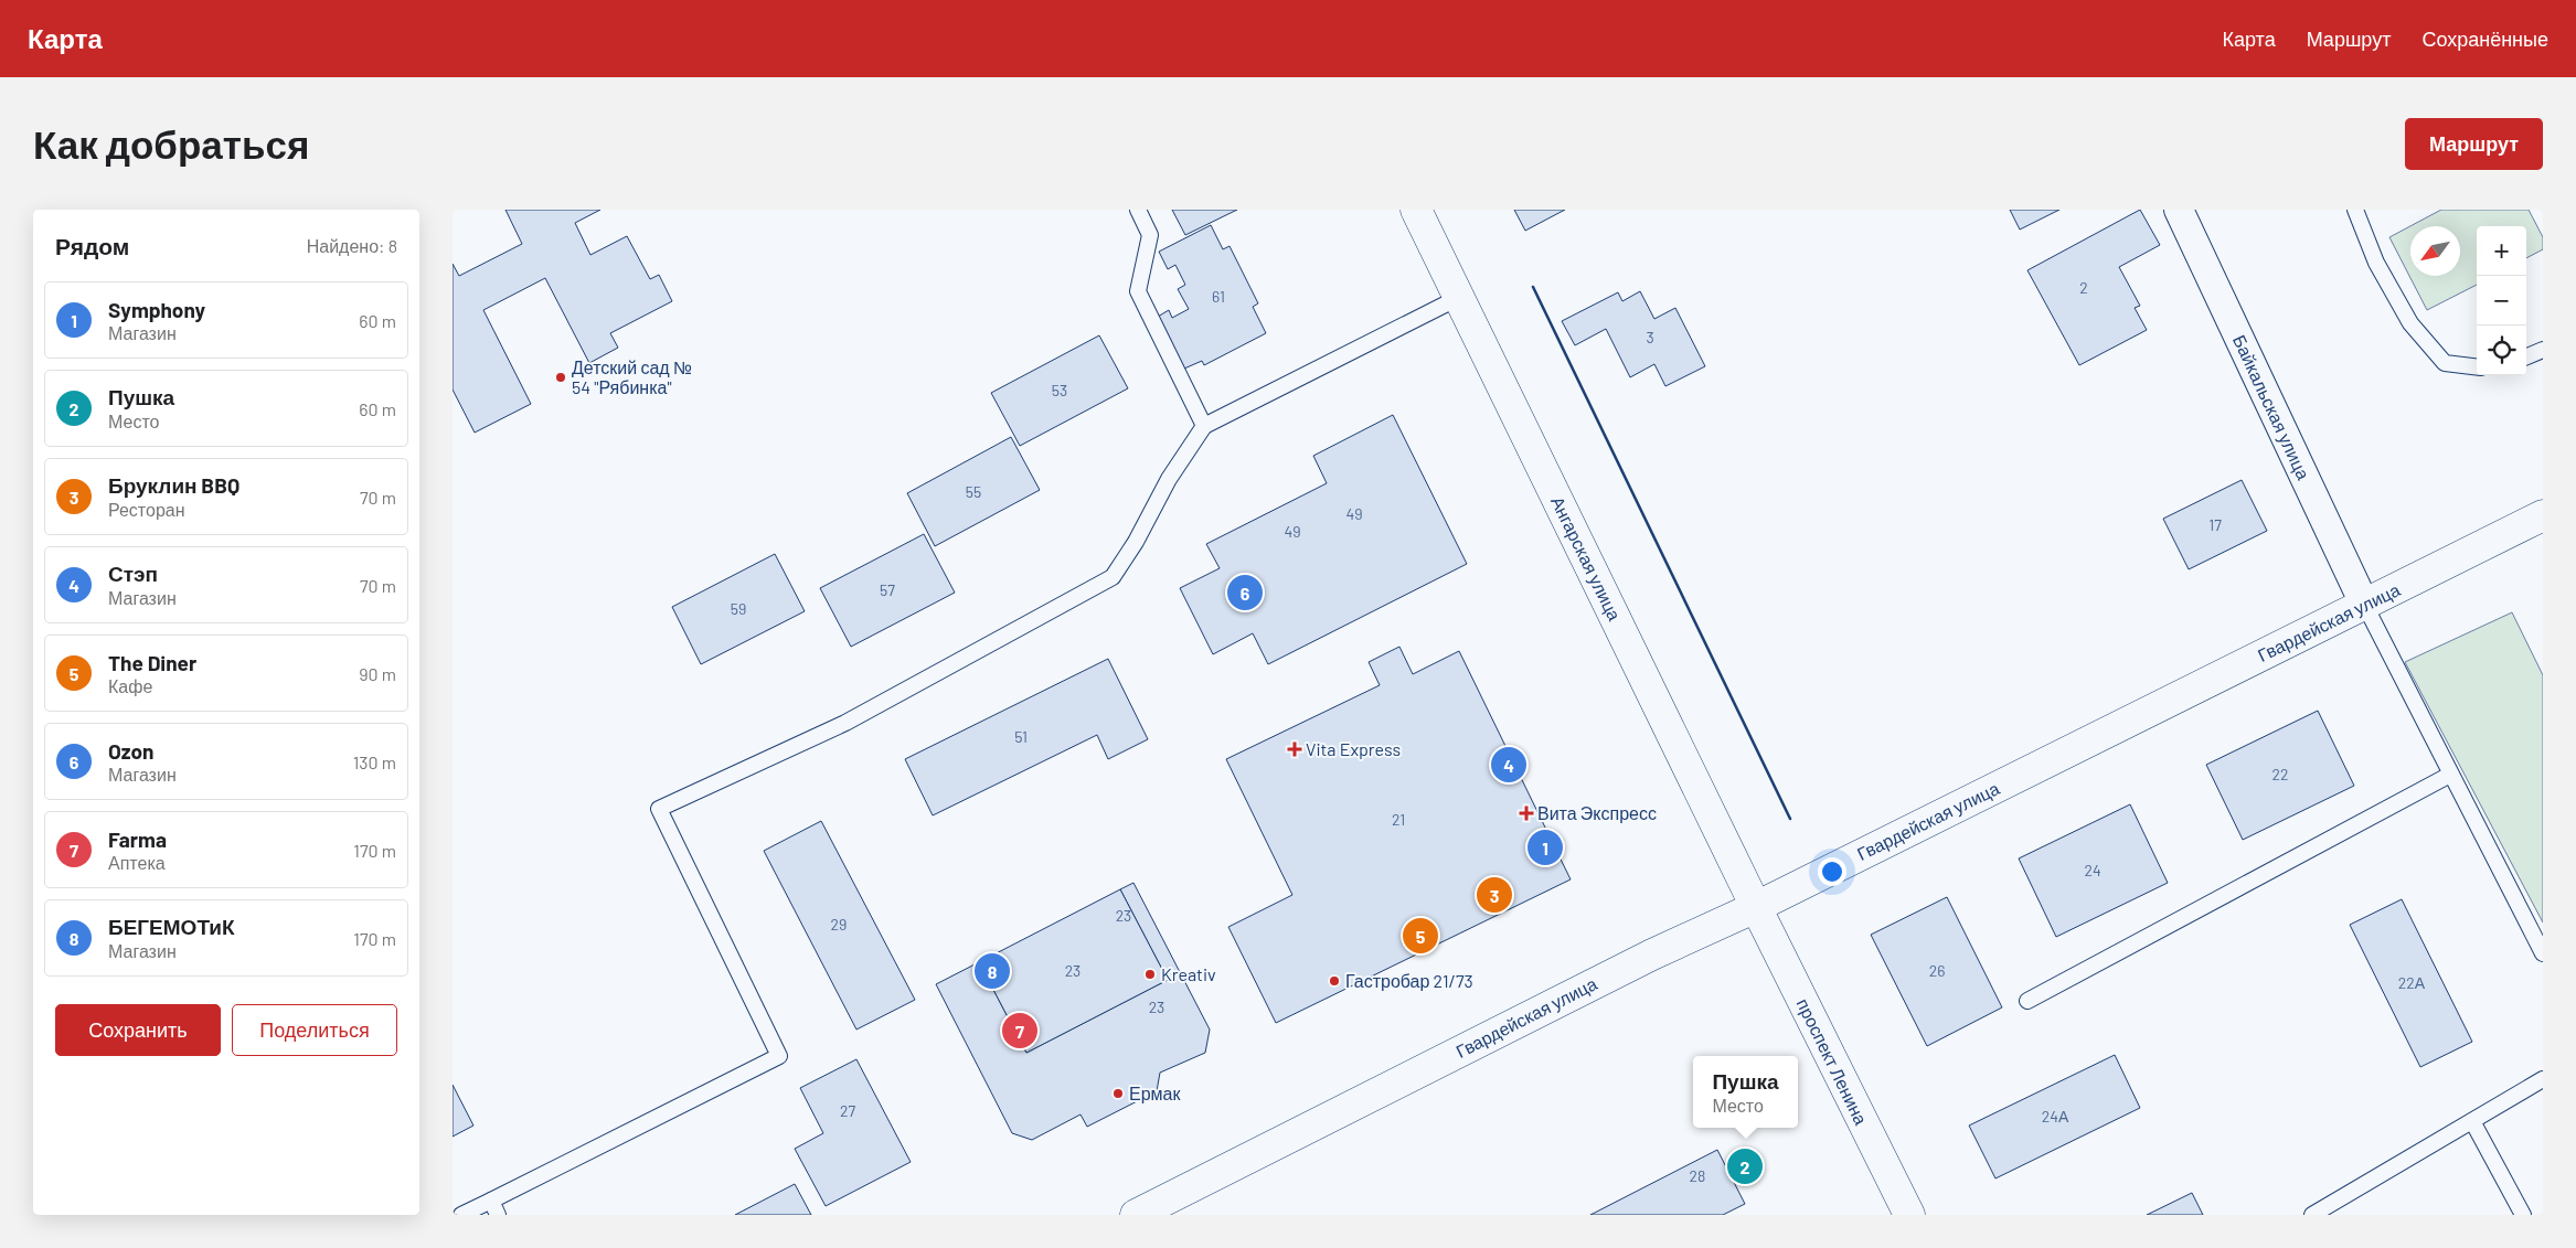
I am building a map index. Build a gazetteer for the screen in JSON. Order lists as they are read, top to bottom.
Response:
{
  "streets": {
    "street": [
      "Байкальская улица",
      "Ангарская улица",
      "Гвардейская улица",
      "проспект Ленина"
    ]
  },
  "crossings": [
    ["Байкальская улица", "Гвардейская улица"],
    ["Ангарская улица", "Гвардейская улица"],
    ["Ангарская улица", "проспект Ленина"],
    ["Гвардейская улица", "проспект Ленина"]
  ],
  "places": {
    "other": [
      "Детский сад № 54 \"Рябинка\"",
      "Kreativ",
      "Гастробар 21/73",
      "Ермак"
    ],
    "health": ["Vita Express", "Вита Экспресс"]
  },
  "house_numbers": [
    "2",
    "61",
    "3",
    "53",
    "55",
    "49",
    "17",
    "49",
    "57",
    "59",
    "51",
    "22",
    "21",
    "24",
    "23",
    "29",
    "23",
    "26",
    "22А",
    "23",
    "27",
    "24А",
    "28"
  ],
  "north": "bottom left",
  "page": {
    "header": "Карта",
    "nav": ["Карта", "Маршрут", "Сохранённые"],
    "buttons": [
      "Маршрут",
      ["Сохранить", "Поделиться"]
    ],
    "title": "Как добраться",
    "heading": ["Рядом", "Найдено: 8"],
    "map_buttons": ["+", "−"],
    "list": [
      {
        "mark": "1",
        "name": "Symphony",
        "note": "Магазин",
        "value": "60 m"
      },
      {
        "mark": "2",
        "name": "Пушка",
        "note": "Место",
        "value": "60 m"
      },
      {
        "mark": "3",
        "name": "Бруклин BBQ",
        "note": "Ресторан",
        "value": "70 m"
      },
      {
        "mark": "4",
        "name": "Стэп",
        "note": "Магазин",
        "value": "70 m"
      },
      {
        "mark": "5",
        "name": "The Diner",
        "note": "Кафе",
        "value": "90 m"
      },
      {
        "mark": "6",
        "name": "Ozon",
        "note": "Магазин",
        "value": "130 m"
      },
      {
        "mark": "7",
        "name": "Farma",
        "note": "Аптека",
        "value": "170 m"
      },
      {
        "mark": "8",
        "name": "БЕГЕМОТиК",
        "note": "Магазин",
        "value": "170 m"
      }
    ],
    "pins": [
      "6",
      "4",
      "1",
      "3",
      "5",
      "8",
      "7",
      "2"
    ],
    "popup": ["Пушка", "Место"]
  }
}
